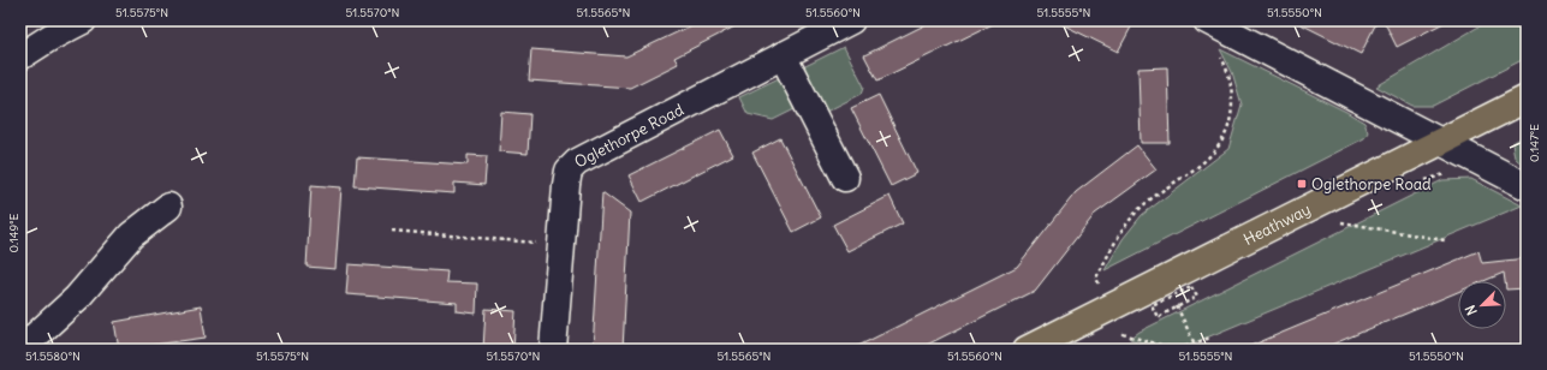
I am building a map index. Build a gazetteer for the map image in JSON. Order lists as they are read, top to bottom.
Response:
{
  "streets": {
    "main road": ["Heathway"],
    "street": ["Oglethorpe Road"]
  },
  "places": {
    "transit": ["Oglethorpe Road"]
  },
  "north": "bottom left",
  "coordinates": [
    "51.5575°N",
    "51.5570°N",
    "51.5565°N",
    "51.5560°N",
    "51.5555°N",
    "51.5550°N",
    "0.147°E",
    "0.149°E",
    "51.5580°N"
  ]
}
